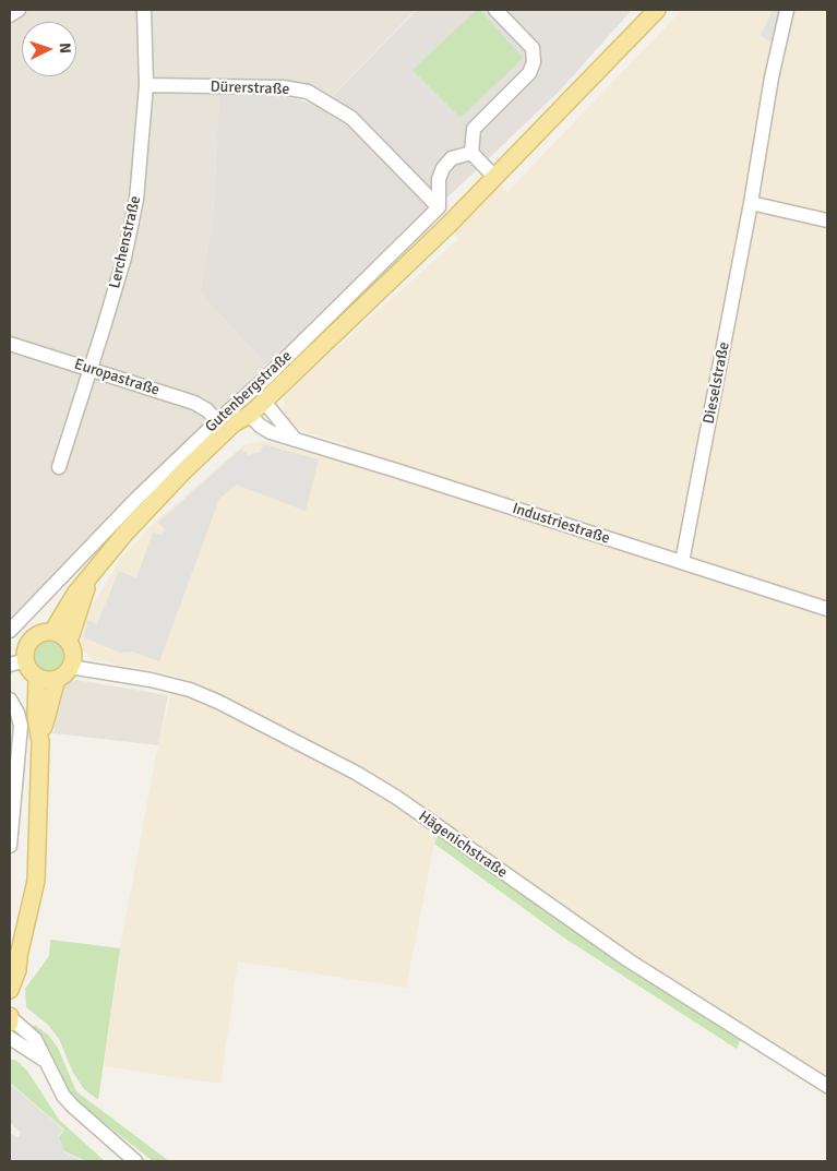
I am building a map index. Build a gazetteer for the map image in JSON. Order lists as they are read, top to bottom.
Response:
{
  "streets": {
    "street": [
      "Dürerstraße",
      "Lerchenstraße",
      "Europastraße",
      "Dieselstraße",
      "Gutenbergstraße",
      "Industriestraße",
      "Hägenichstraße"
    ]
  },
  "crossings": [
    ["Dürerstraße", "Lerchenstraße"],
    ["Dürerstraße", "Gutenbergstraße"],
    ["Lerchenstraße", "Europastraße"],
    ["Europastraße", "Gutenbergstraße"],
    ["Dieselstraße", "Industriestraße"]
  ],
  "north": "right"
}
